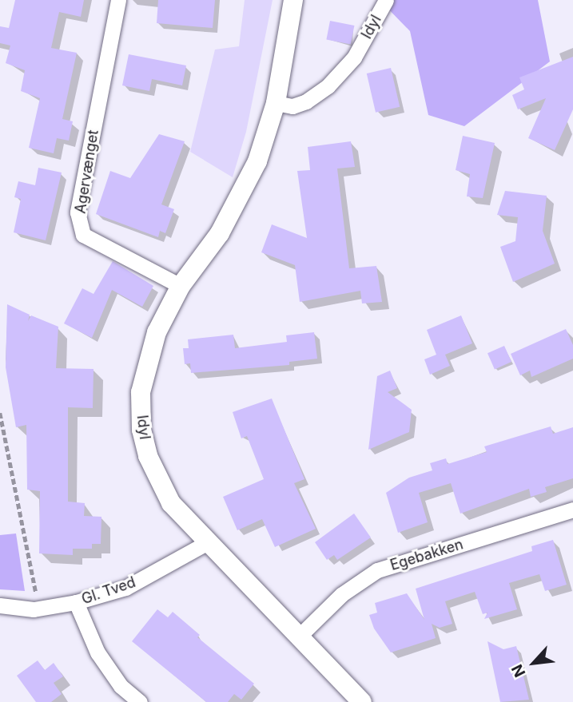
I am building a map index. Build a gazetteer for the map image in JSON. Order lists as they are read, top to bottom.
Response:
{
  "streets": {
    "street": [
      "Idyl",
      "Agervænget",
      "Egebakken",
      "Gl. Tved"
    ]
  },
  "crossings": [
    ["Idyl", "Agervænget"],
    ["Idyl", "Egebakken"],
    ["Idyl", "Gl. Tved"]
  ],
  "north": "bottom left"
}
